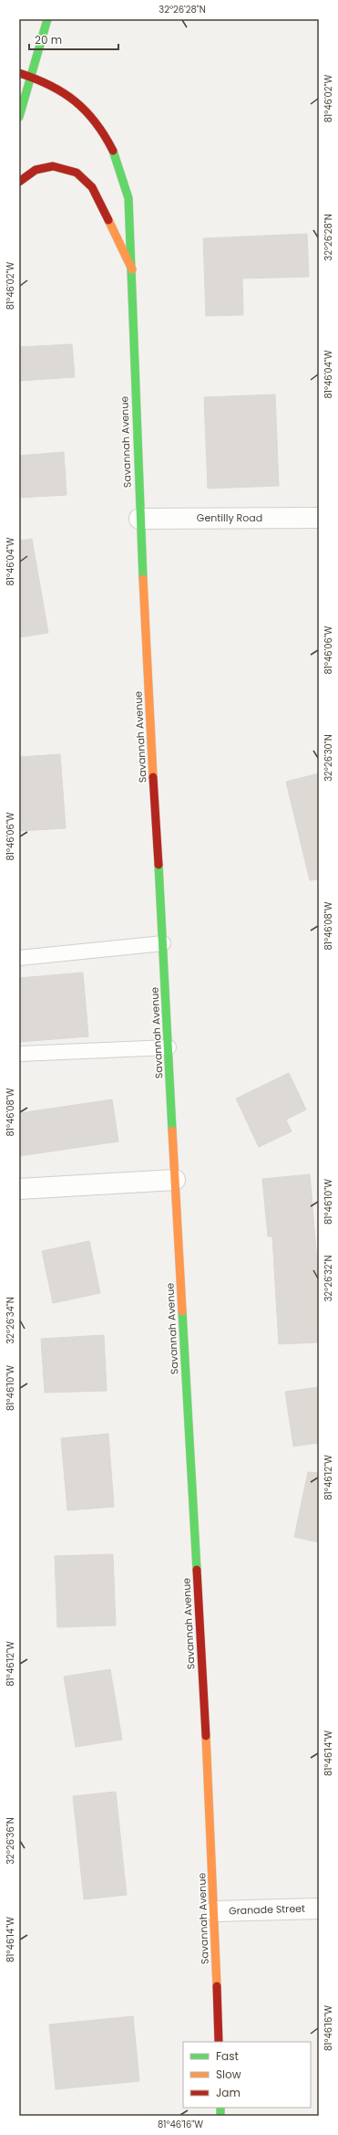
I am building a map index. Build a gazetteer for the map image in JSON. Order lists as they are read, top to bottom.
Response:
{
  "streets": {
    "street": ["Savannah Avenue", "Gentilly Road", "Granade Street"]
  },
  "crossings": [
    ["Savannah Avenue", "Gentilly Road"],
    ["Savannah Avenue", "Granade Street"]
  ],
  "legend": ["Fast", "Slow", "Jam"],
  "scale_bar": "20 m",
  "coordinates": [
    "32°26'28\"N",
    "81°46'02\"W",
    "81°46'04\"W",
    "81°46'06\"W",
    "32°26'30\"N",
    "81°46'08\"W",
    "81°46'10\"W",
    "32°26'32\"N",
    "32°26'34\"N",
    "81°46'12\"W",
    "81°46'14\"W",
    "32°26'36\"N",
    "81°46'16\"W"
  ]
}
